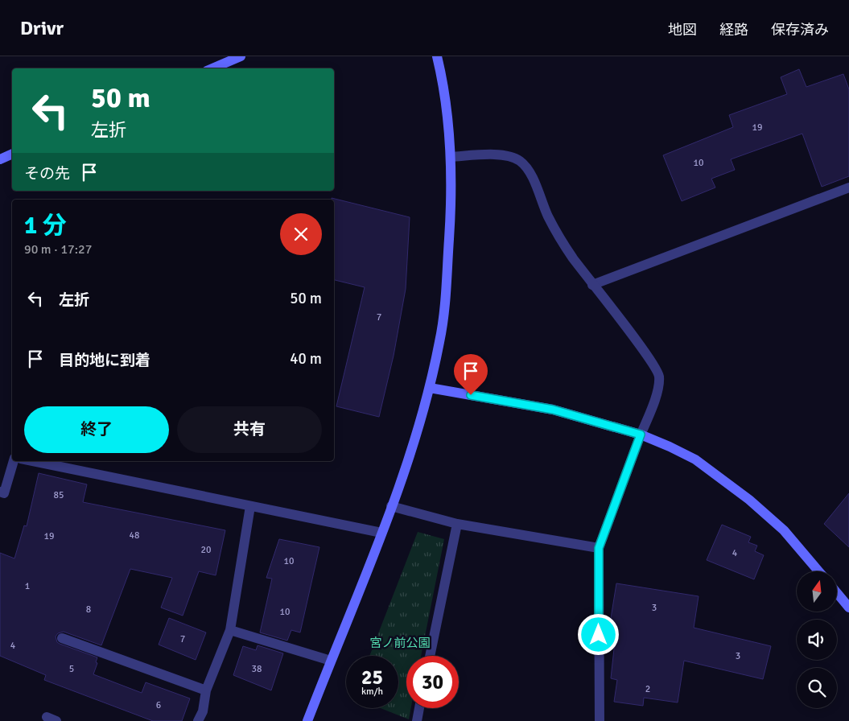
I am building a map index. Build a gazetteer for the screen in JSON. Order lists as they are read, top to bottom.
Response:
{
  "parks": ["宮ノ前公園"],
  "house_numbers": [
    "19",
    "10",
    "7",
    "85",
    "48",
    "19",
    "20",
    "4",
    "10",
    "1",
    "3",
    "8",
    "10",
    "7",
    "4",
    "3",
    "5",
    "38",
    "2",
    "6"
  ],
  "north": "top",
  "page": {
    "header": "Drivr",
    "nav": ["地図", "経路", "保存済み"],
    "turn": ["50 m", "左折"],
    "then": "その先",
    "heading": ["1 分", "90 m · 17:27"],
    "list": [
      {
        "name": "左折",
        "value": "50 m"
      },
      {
        "name": "目的地に到着",
        "value": "40 m"
      }
    ],
    "buttons": ["終了", "共有"],
    "speed": "25 km/h",
    "limit": "30"
  }
}
